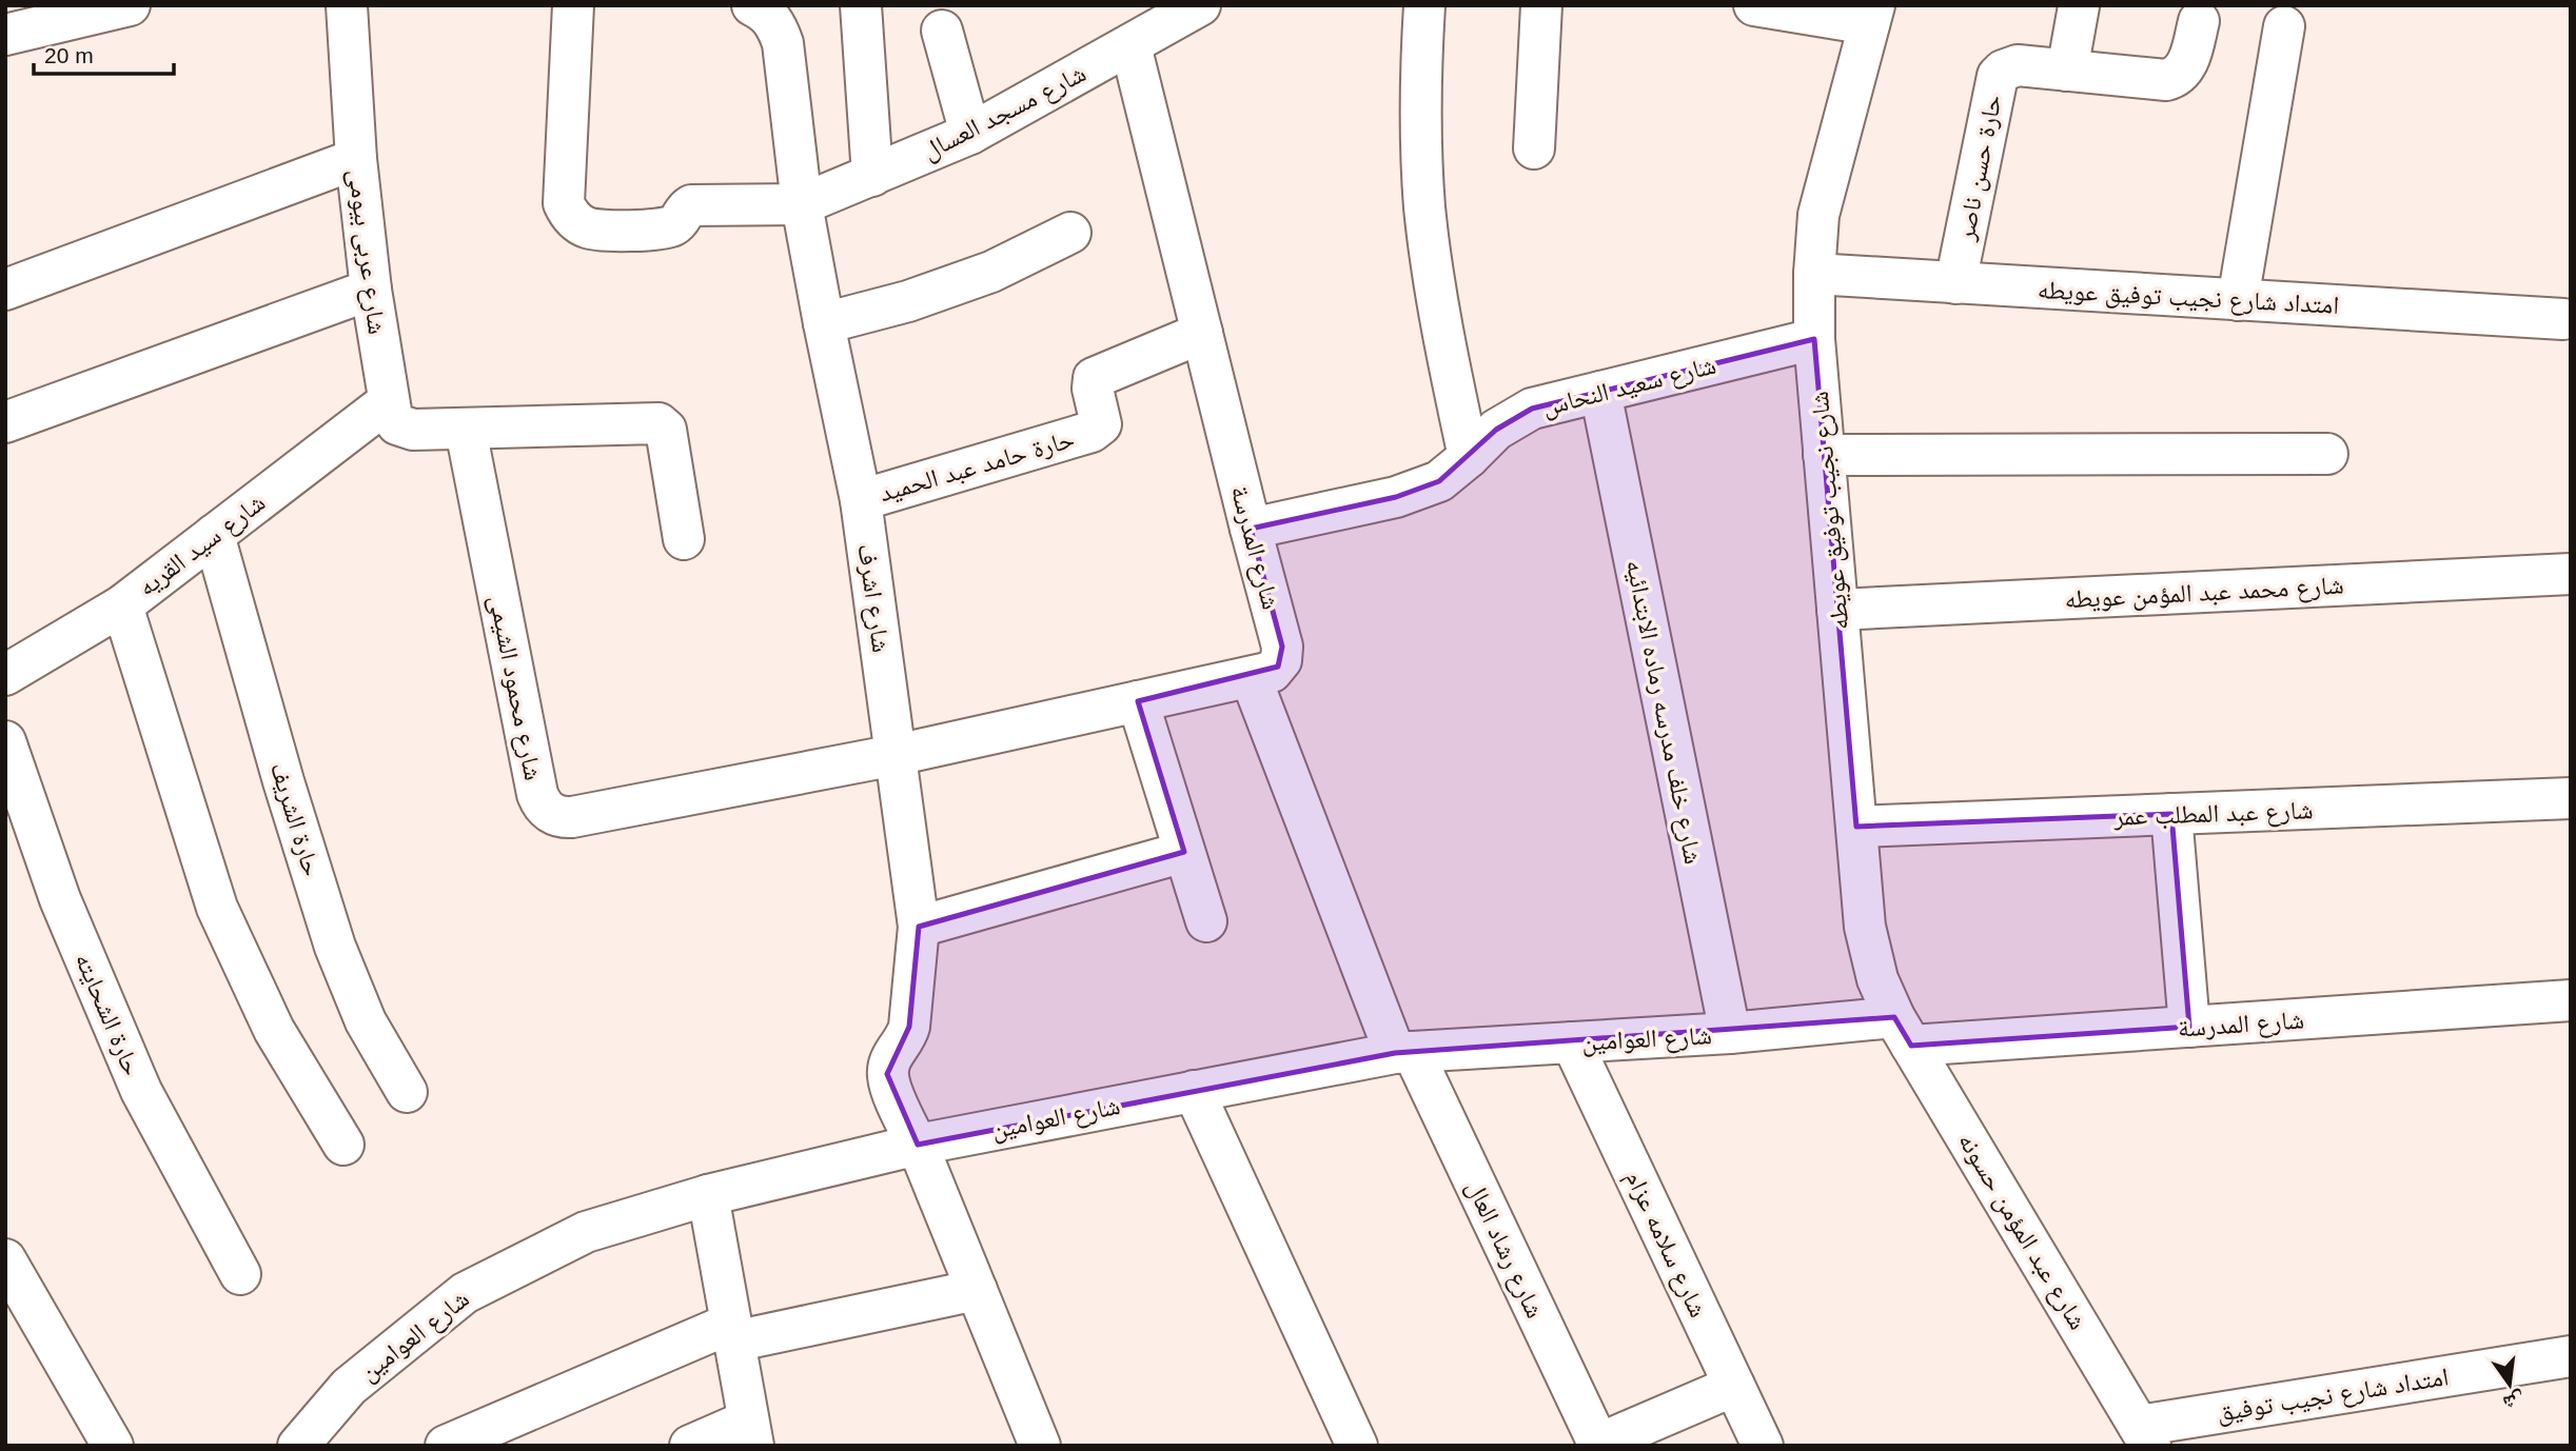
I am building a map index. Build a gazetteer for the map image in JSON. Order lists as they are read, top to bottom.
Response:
{
  "streets": {
    "street": [
      "شارع مسجد العسال",
      "حارة حسن ناصر",
      "شارع عربى بيومى",
      "امتداد شارع نجيب توفيق عويطه",
      "شارع سعيد النحاس",
      "حارة حامد عبد الحميد",
      "شارع نجيب توفيق عويطه",
      "شارع سيد القريه",
      "شارع المدرسة",
      "شارع محمد عبد المؤمن عويطه",
      "شارع اشرف",
      "شارع محمود الشيمى",
      "شارع خلف مدرسه رماده الابتدائيه",
      "شارع عبد المطلب عمر",
      "حارة الشريف",
      "حارة الشحايته",
      "شارع العوامين",
      "شارع عبد المؤمن حسونه",
      "شارع سلامه عزام",
      "شارع رشاد العال",
      "امتداد شارع نجيب توفيق"
    ]
  },
  "crossings": [
    ["شارع مسجد العسال", "شارع المدرسة"],
    ["شارع مسجد العسال", "شارع اشرف"],
    ["حارة حسن ناصر", "امتداد شارع نجيب توفيق عويطه"],
    ["شارع عربى بيومى", "شارع سيد القريه"],
    ["شارع عربى بيومى", "شارع محمود الشيمى"],
    ["امتداد شارع نجيب توفيق عويطه", "شارع نجيب توفيق عويطه"],
    ["شارع سعيد النحاس", "شارع نجيب توفيق عويطه"],
    ["شارع سعيد النحاس", "شارع المدرسة"],
    ["شارع سعيد النحاس", "شارع خلف مدرسه رماده الابتدائيه"],
    ["حارة حامد عبد الحميد", "شارع المدرسة"],
    ["حارة حامد عبد الحميد", "شارع اشرف"],
    ["شارع نجيب توفيق عويطه", "شارع المدرسة"],
    ["شارع نجيب توفيق عويطه", "شارع محمد عبد المؤمن عويطه"],
    ["شارع نجيب توفيق عويطه", "شارع عبد المطلب عمر"],
    ["شارع نجيب توفيق عويطه", "شارع العوامين"],
    ["شارع نجيب توفيق عويطه", "شارع عبد المؤمن حسونه"],
    ["شارع سيد القريه", "حارة الشريف"],
    ["شارع المدرسة", "شارع اشرف"],
    ["شارع المدرسة", "شارع محمود الشيمى"],
    ["شارع المدرسة", "شارع العوامين"],
    ["شارع المدرسة", "شارع عبد المؤمن حسونه"],
    ["شارع المدرسة", "شارع رشاد العال"],
    ["شارع اشرف", "شارع محمود الشيمى"],
    ["شارع اشرف", "شارع العوامين"],
    ["شارع خلف مدرسه رماده الابتدائيه", "شارع العوامين"],
    ["شارع العوامين", "شارع عبد المؤمن حسونه"],
    ["شارع العوامين", "شارع سلامه عزام"],
    ["شارع العوامين", "شارع رشاد العال"],
    ["شارع عبد المؤمن حسونه", "امتداد شارع نجيب توفيق"]
  ],
  "scale_bar": "20 m",
  "north": "bottom"
}
